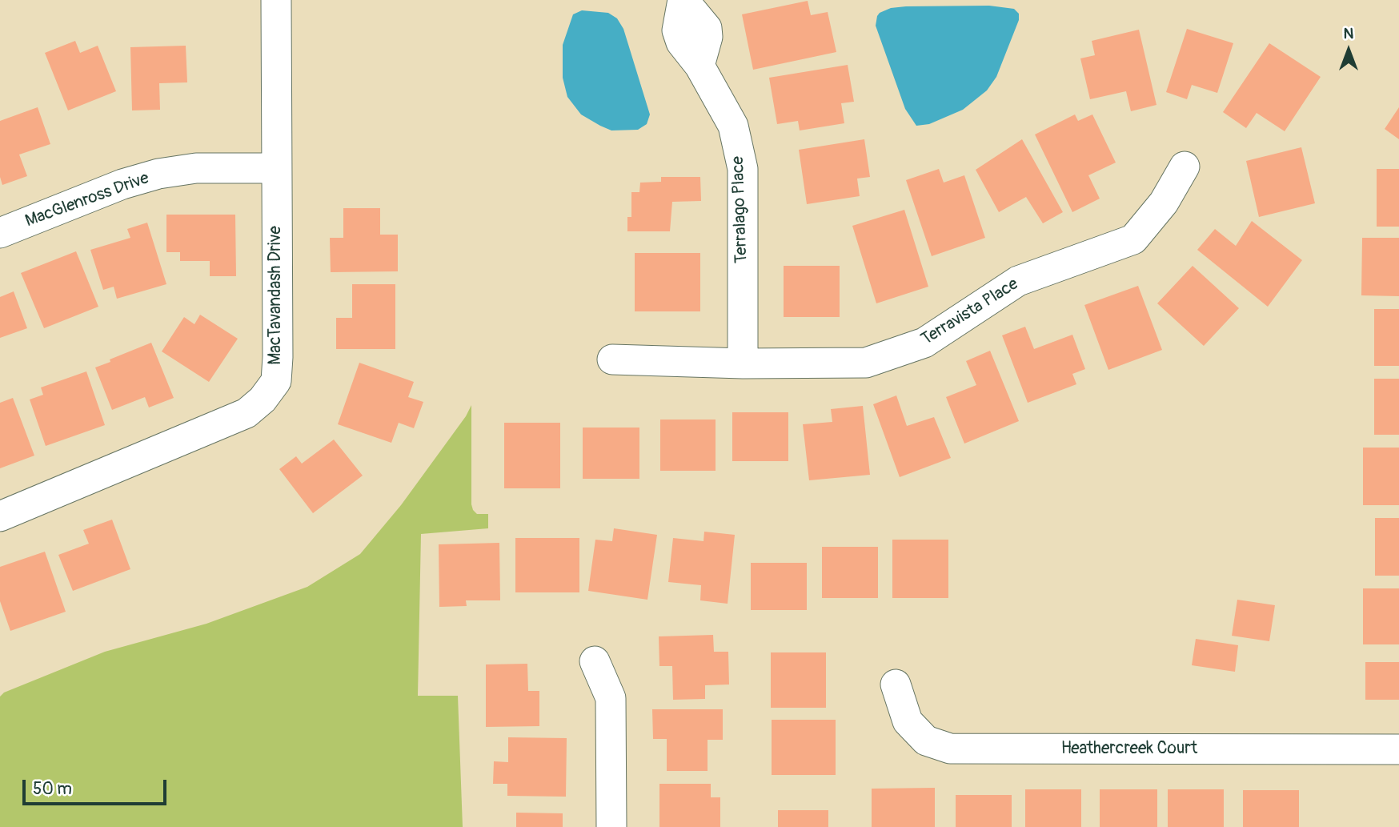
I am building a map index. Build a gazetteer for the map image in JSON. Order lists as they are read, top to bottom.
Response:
{
  "streets": {
    "street": [
      "MacGlenross Drive",
      "Terralago Place",
      "MacTavandash Drive",
      "Terravista Place",
      "Heathercreek Court"
    ]
  },
  "crossings": [
    ["MacGlenross Drive", "MacTavandash Drive"],
    ["Terralago Place", "Terravista Place"]
  ],
  "scale_bar": "50 m",
  "north": "top"
}
